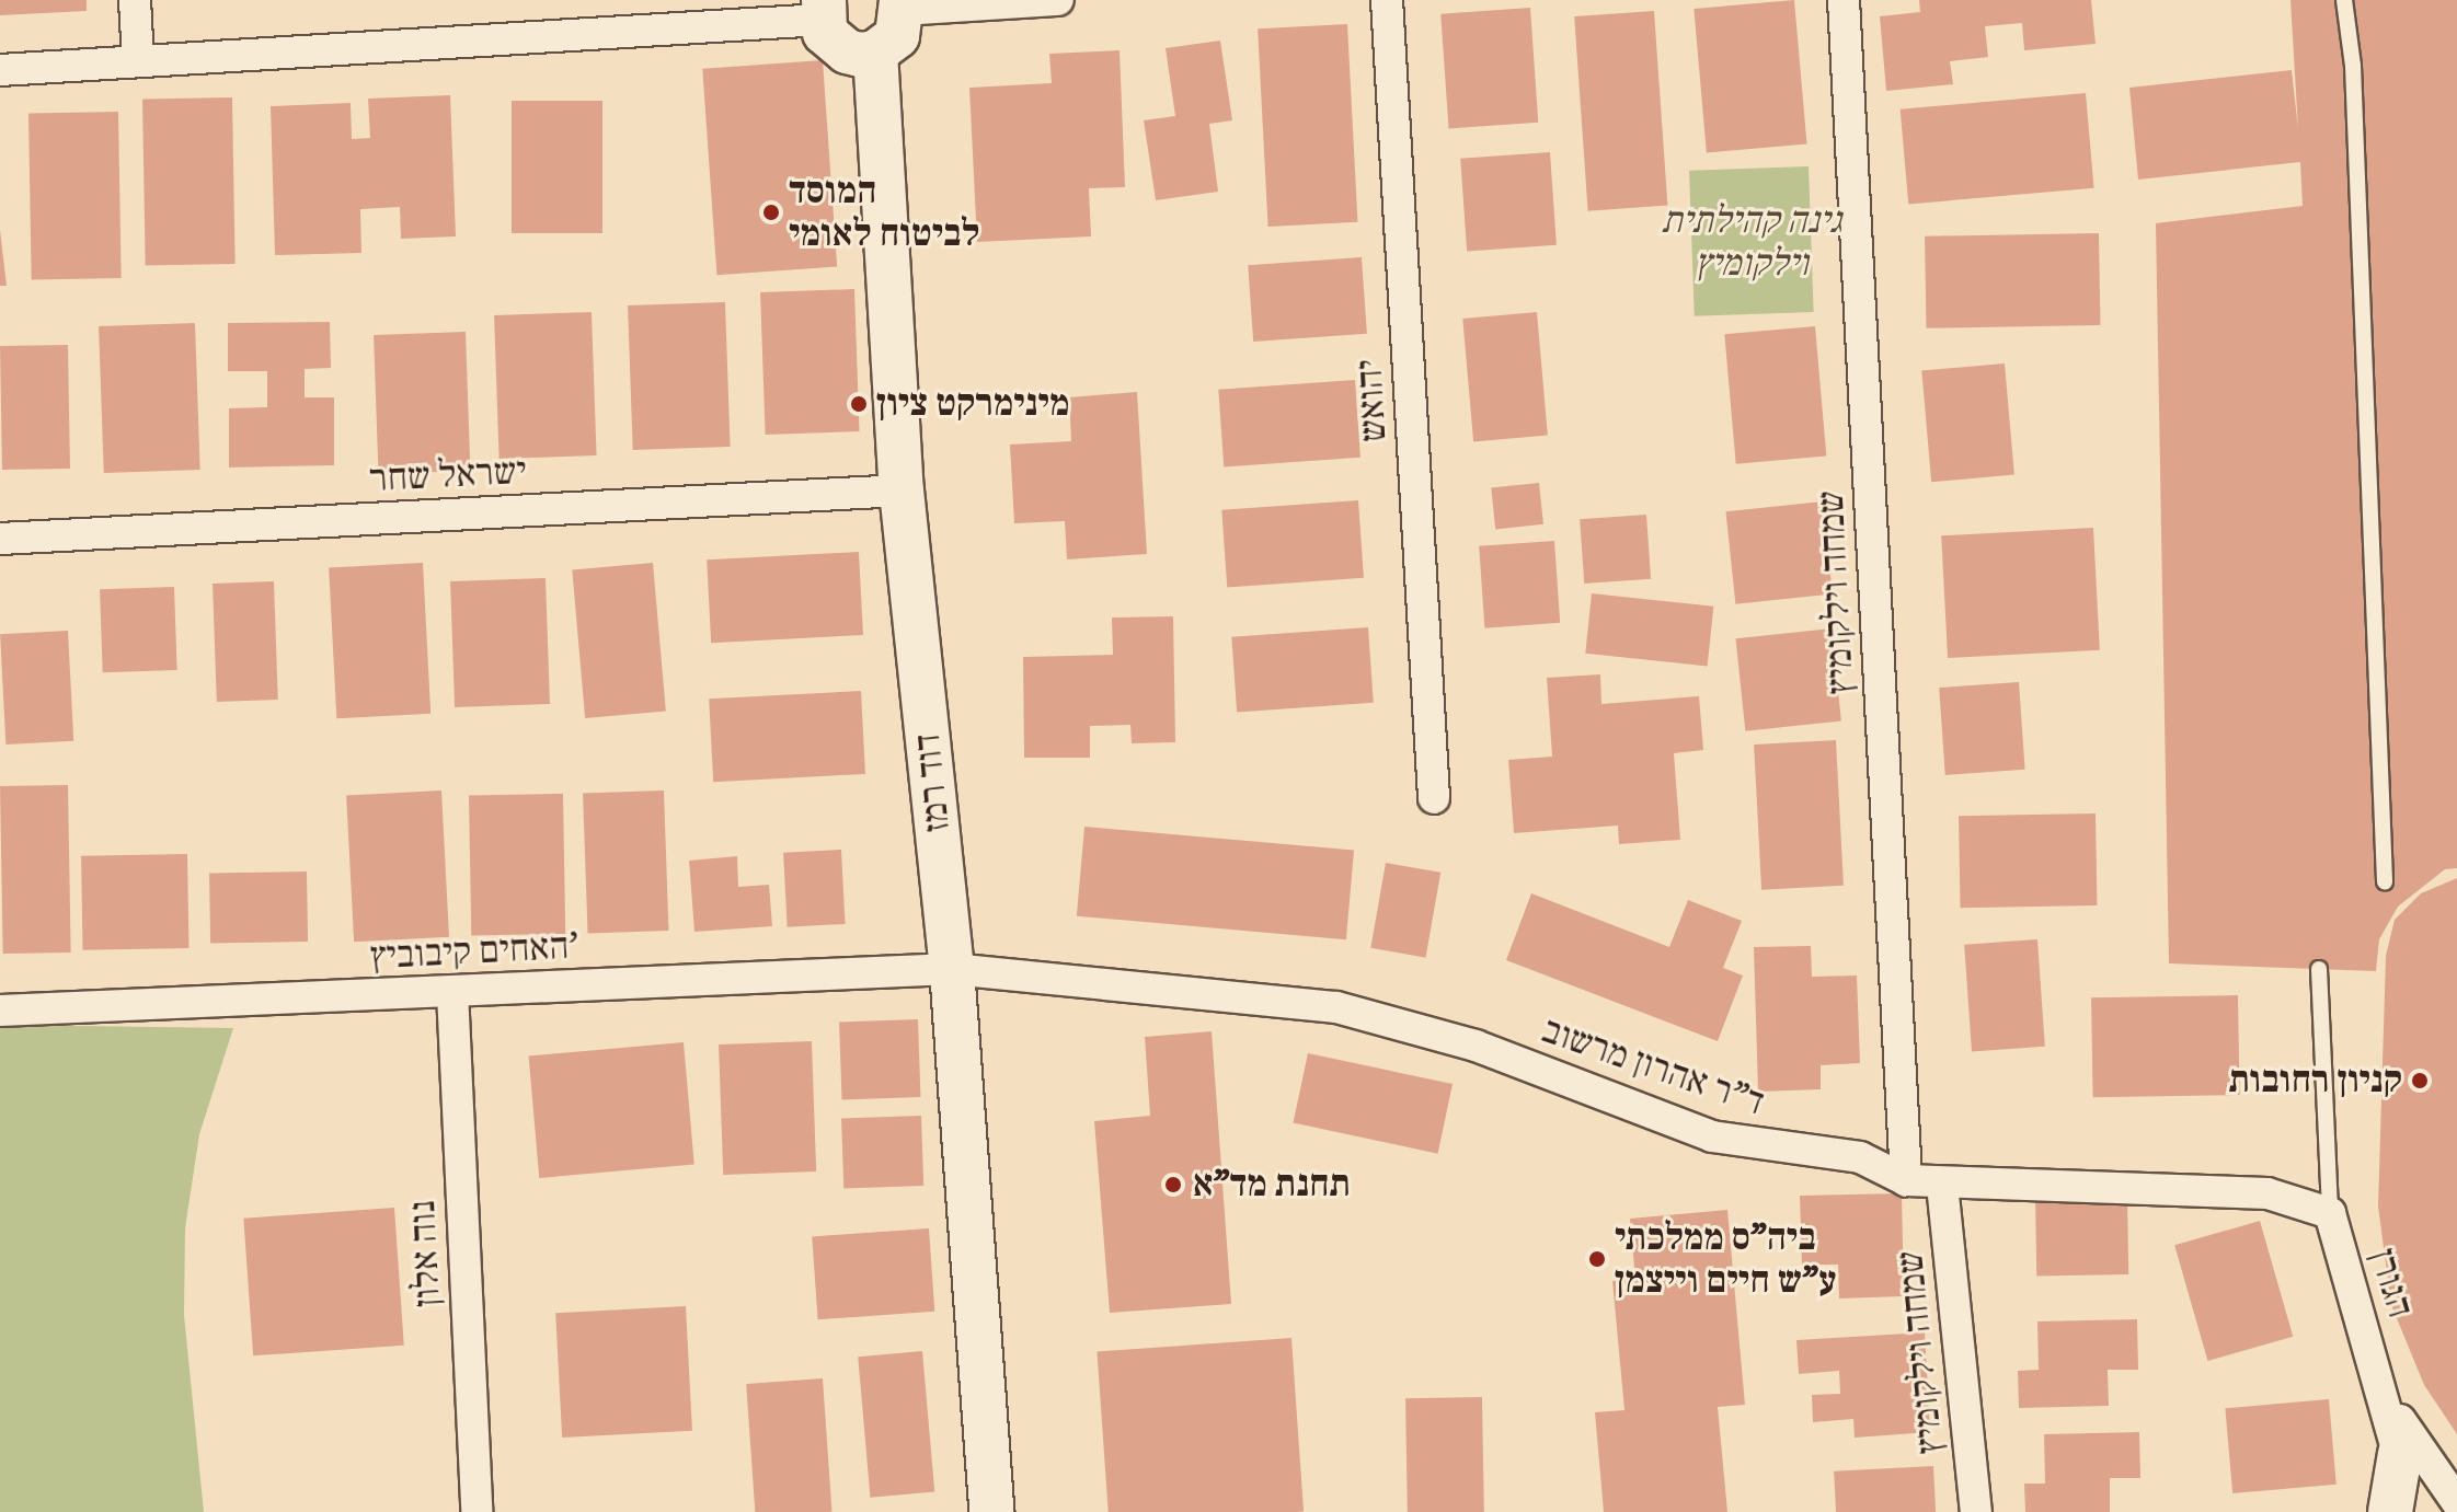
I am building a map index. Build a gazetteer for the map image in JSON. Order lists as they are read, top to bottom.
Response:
{
  "streets": {
    "street": [
      "יהואש",
      "ישראל שחר",
      "שמחה וילקומיץ",
      "דוד רמז",
      "האחים קיבוביץ'",
      "ד\"ר אהרון מרשוב",
      "נוה אלון",
      "הגורן"
    ]
  },
  "crossings": [
    ["ישראל שחר", "דוד רמז"],
    ["שמחה וילקומיץ", "ד\"ר אהרון מרשוב"],
    ["דוד רמז", "האחים קיבוביץ'"],
    ["דוד רמז", "ד\"ר אהרון מרשוב"],
    ["האחים קיבוביץ'", "ד\"ר אהרון מרשוב"],
    ["האחים קיבוביץ'", "נוה אלון"],
    ["ד\"ר אהרון מרשוב", "הגורן"]
  ],
  "parks": ["גינה קהילתית וילקומיץ"],
  "places": [
    "המוסד לביטוח לאומי",
    "מינימרקט ציון",
    "קניון רחובות",
    "תחנת מד\"א",
    "ביה\"ס ממלכתי ע\"ש חיים וייצמן"
  ]
}
